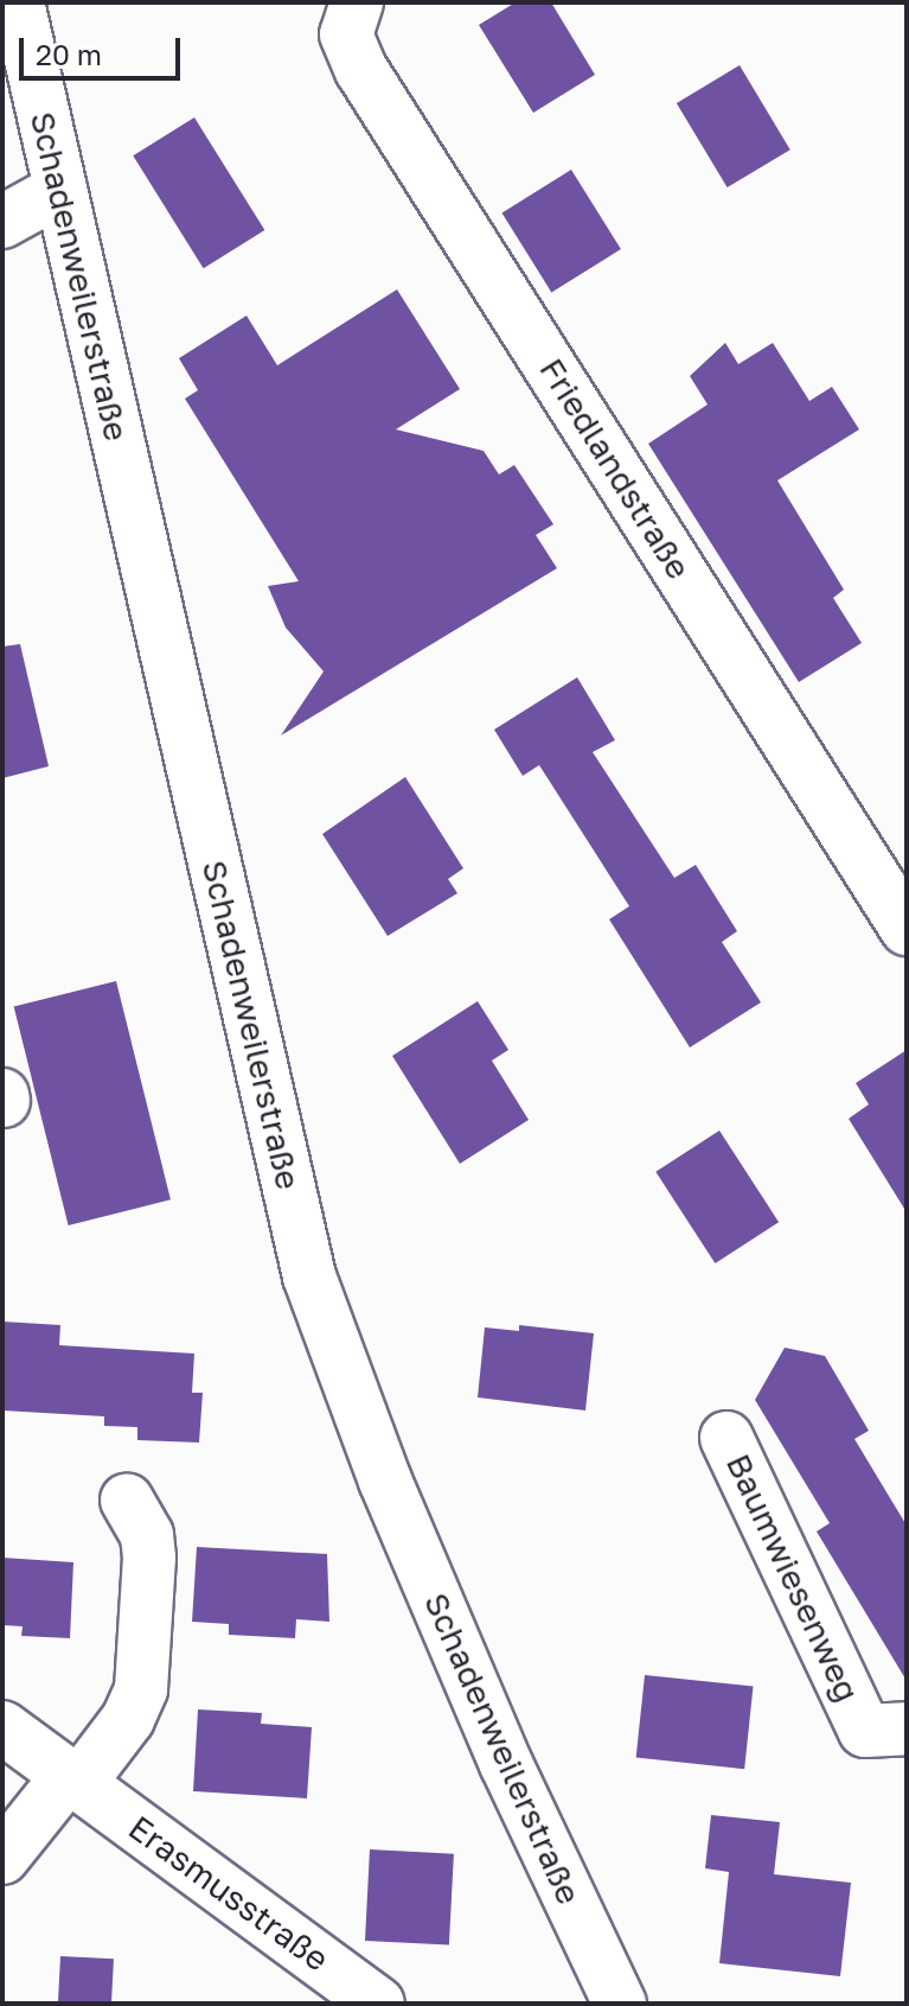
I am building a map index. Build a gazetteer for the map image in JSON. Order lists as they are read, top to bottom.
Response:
{
  "streets": {
    "street": [
      "Schadenweilerstraße",
      "Friedlandstraße",
      "Baumwiesenweg",
      "Erasmusstraße"
    ]
  },
  "scale_bar": "20 m"
}
